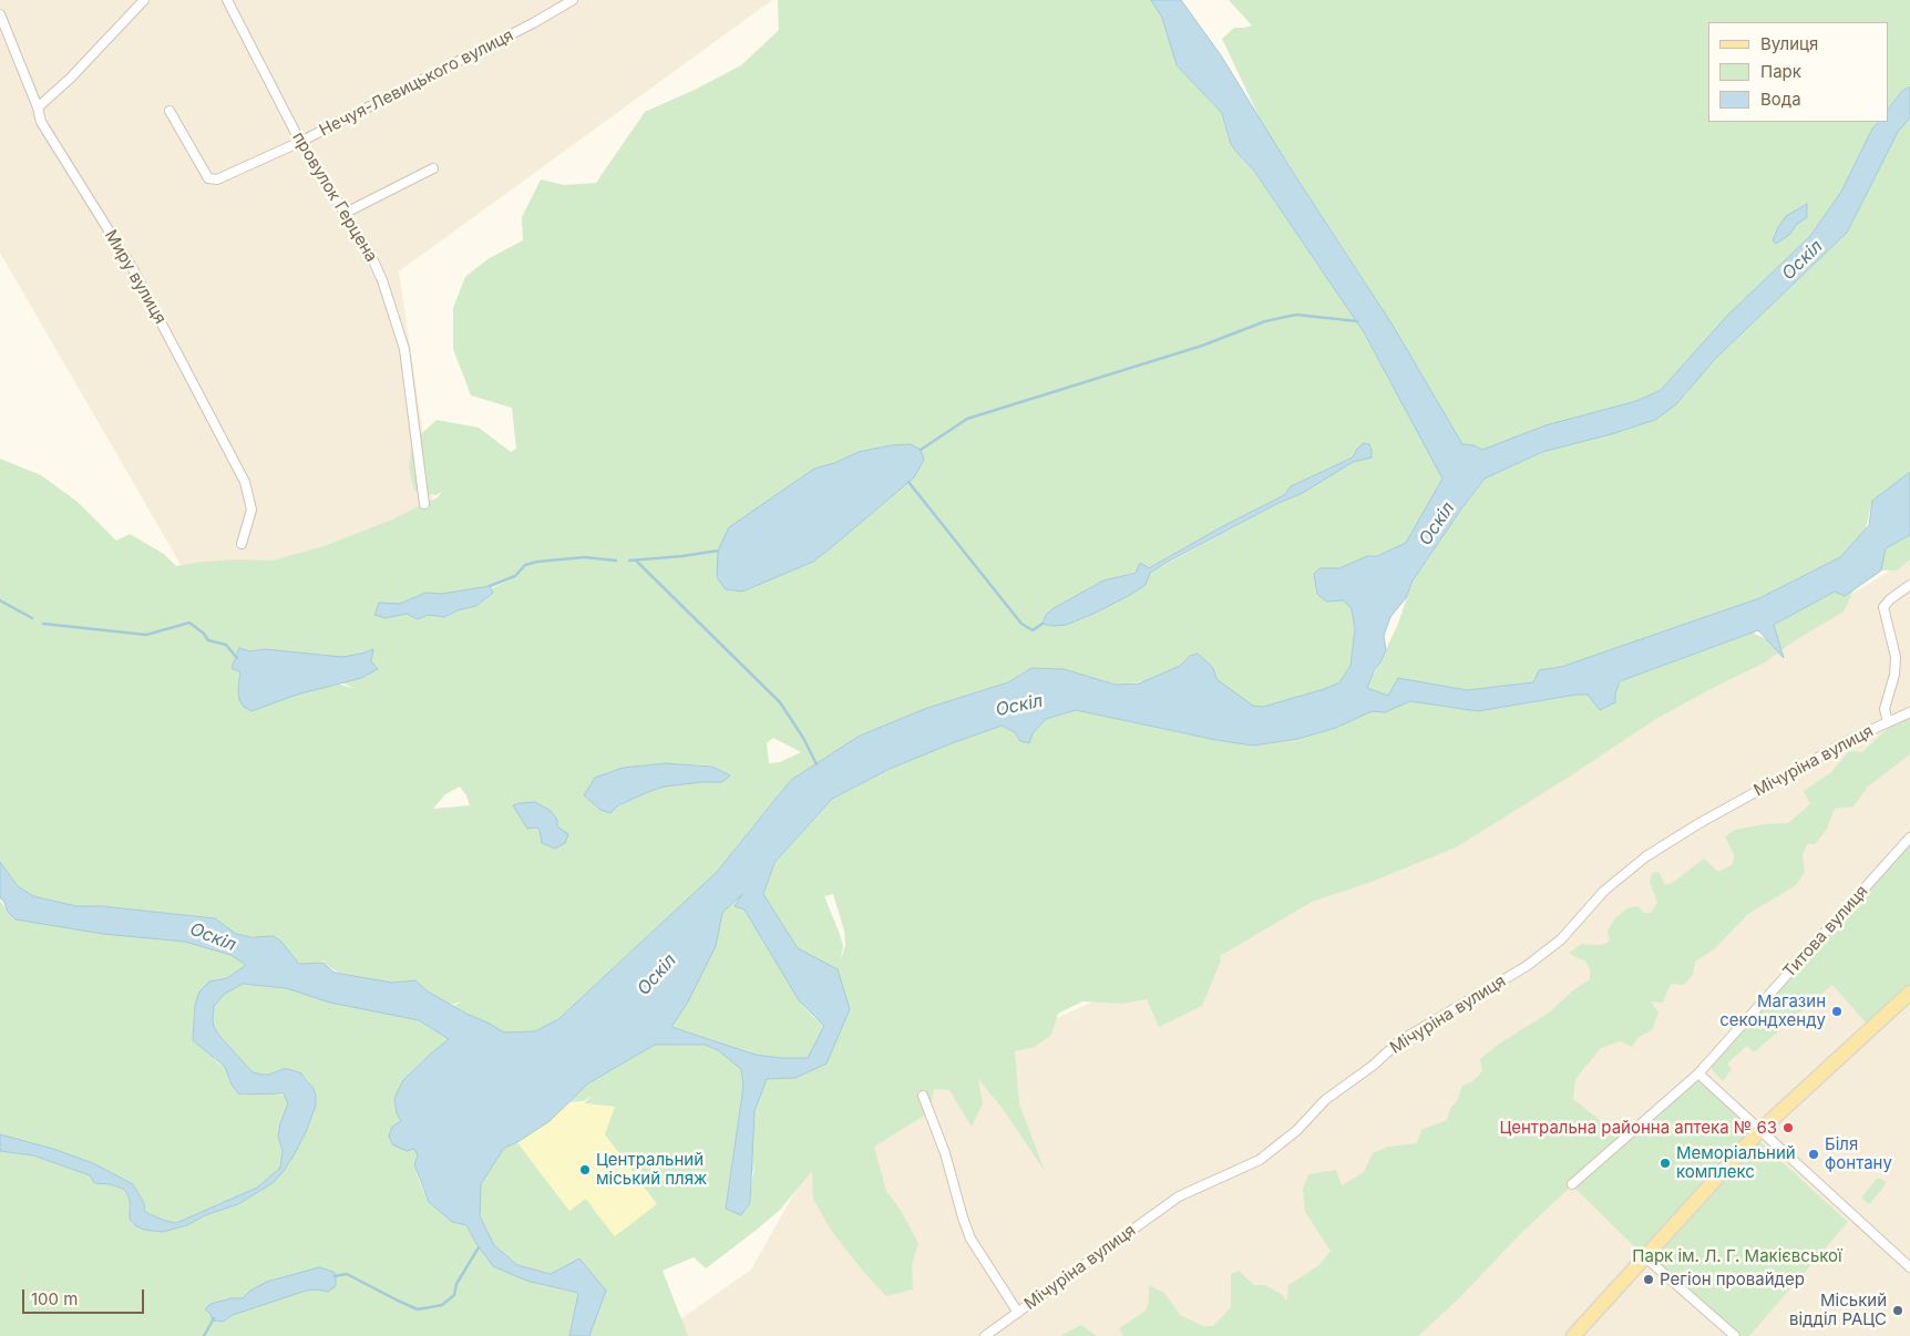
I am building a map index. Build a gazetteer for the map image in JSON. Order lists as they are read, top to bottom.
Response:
{
  "streets": {
    "street": [
      "Нечуя-Левицького вулиця",
      "провулок Герцена",
      "Миру вулиця",
      "Мічуріна вулиця",
      "Титова вулиця"
    ]
  },
  "crossings": [
    ["Нечуя-Левицького вулиця", "провулок Герцена"]
  ],
  "water": ["Оскіл"],
  "parks": ["Парк ім. Л. Г. Макієвської"],
  "places": [
    "Магазин секондхенду",
    "Центральна районна аптека № 63",
    "Біля фонтану",
    "Меморіальний комплекс",
    "Центральний міський пляж",
    "Регіон провайдер",
    "Міський відділ РАЦС"
  ],
  "legend": ["Вулиця", "Парк", "Вода"],
  "scale_bar": "100 m"
}
